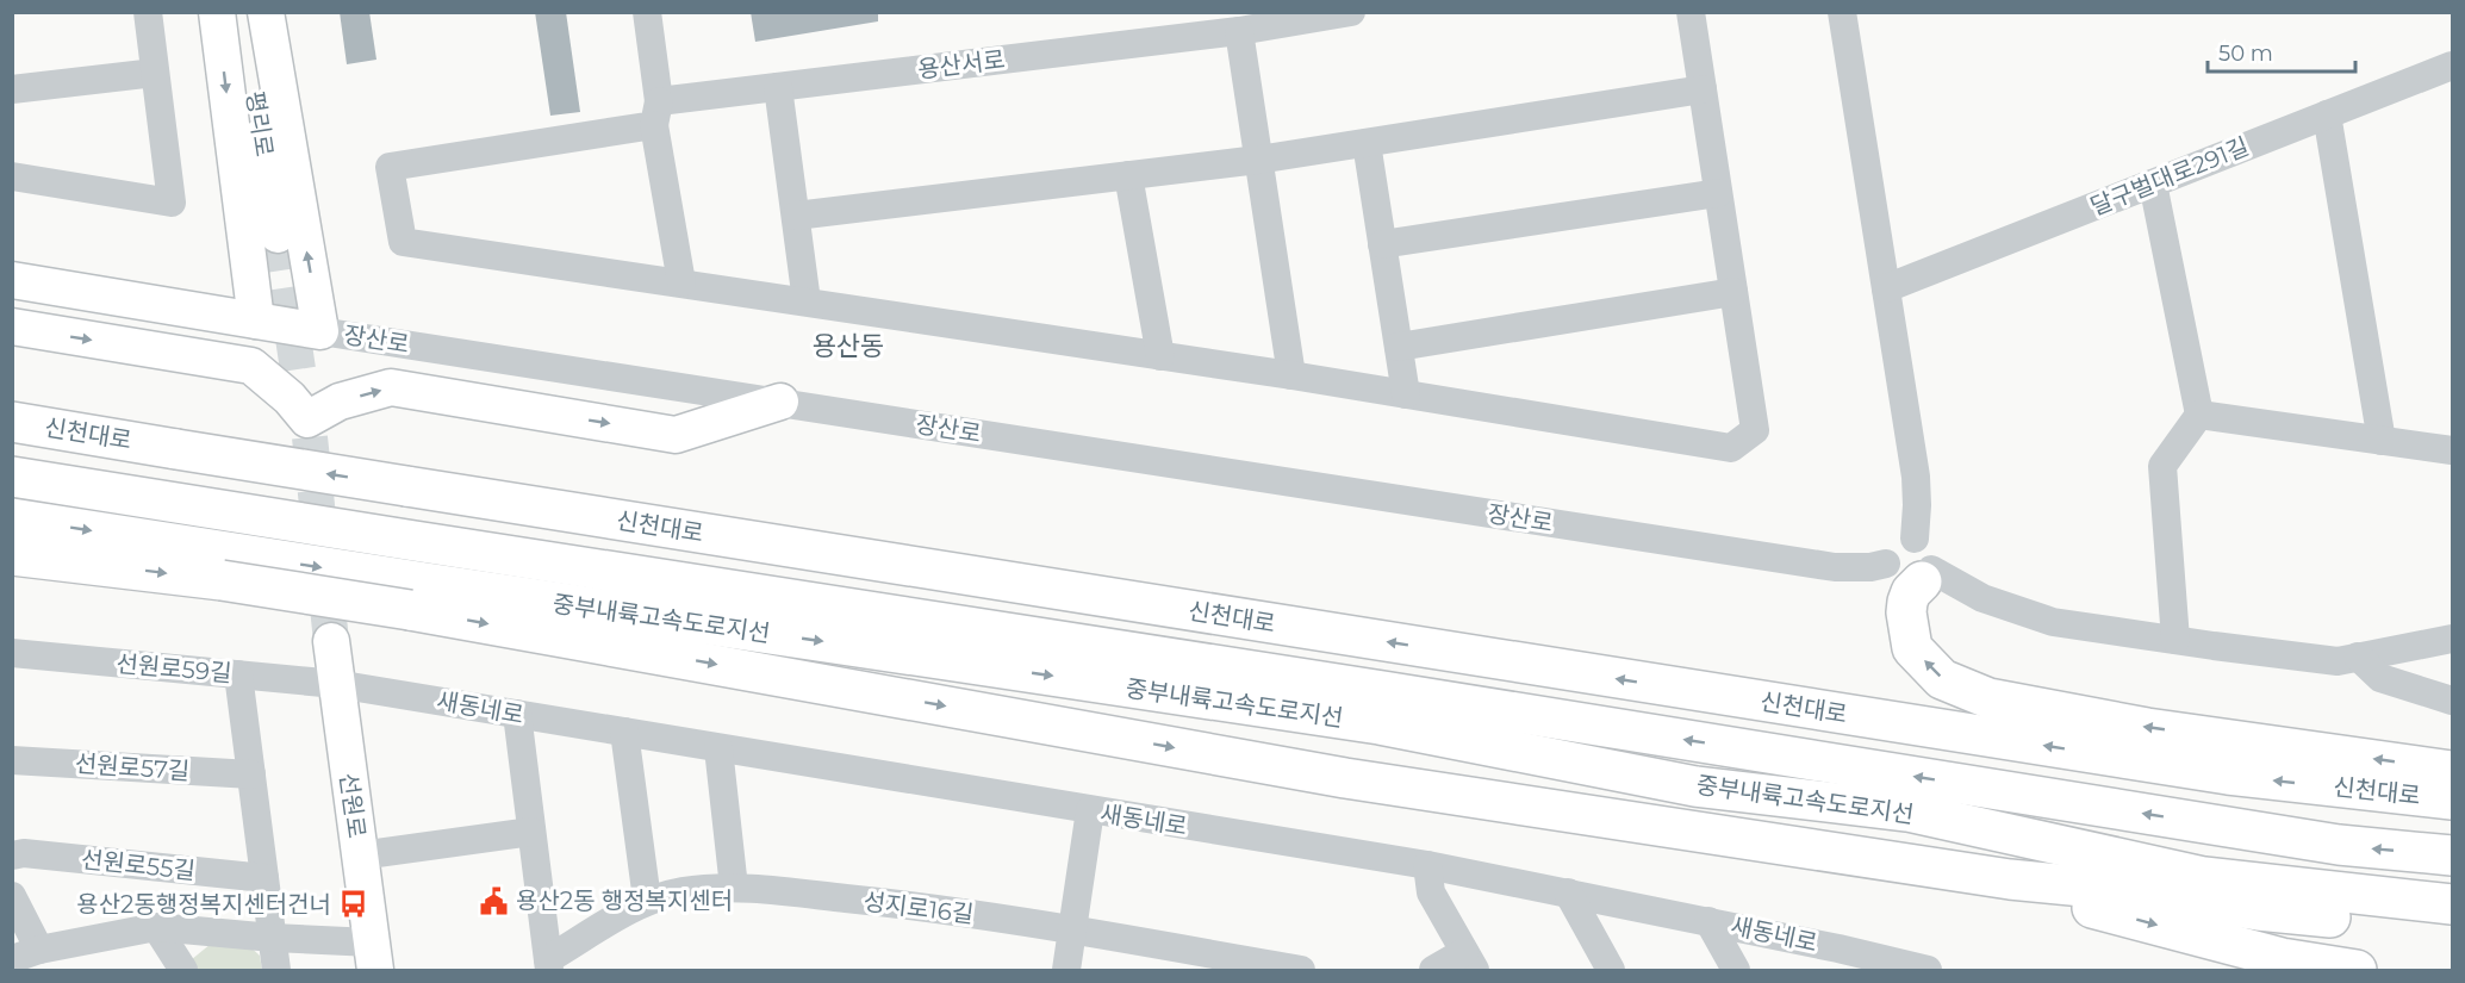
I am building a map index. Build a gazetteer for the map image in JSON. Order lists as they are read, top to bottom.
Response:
{
  "streets": {
    "highway": ["신천대로", "중부내륙고속도로지선"],
    "main road": ["평리로", "장산로", "선원로"],
    "street": [
      "용산서로",
      "달구벌대로291길",
      "선원로59길",
      "새동네로",
      "선원로57길",
      "선원로55길",
      "성지로16길"
    ]
  },
  "crossings": [
    ["선원로59길", "새동네로"],
    ["선원로59길", "선원로"],
    ["새동네로", "선원로"]
  ],
  "districts": ["용산동"],
  "places": {
    "public building": ["용산2동 행정복지센터"],
    "bus stop": ["용산2동행정복지센터건너"]
  },
  "scale_bar": "50 m"
}
